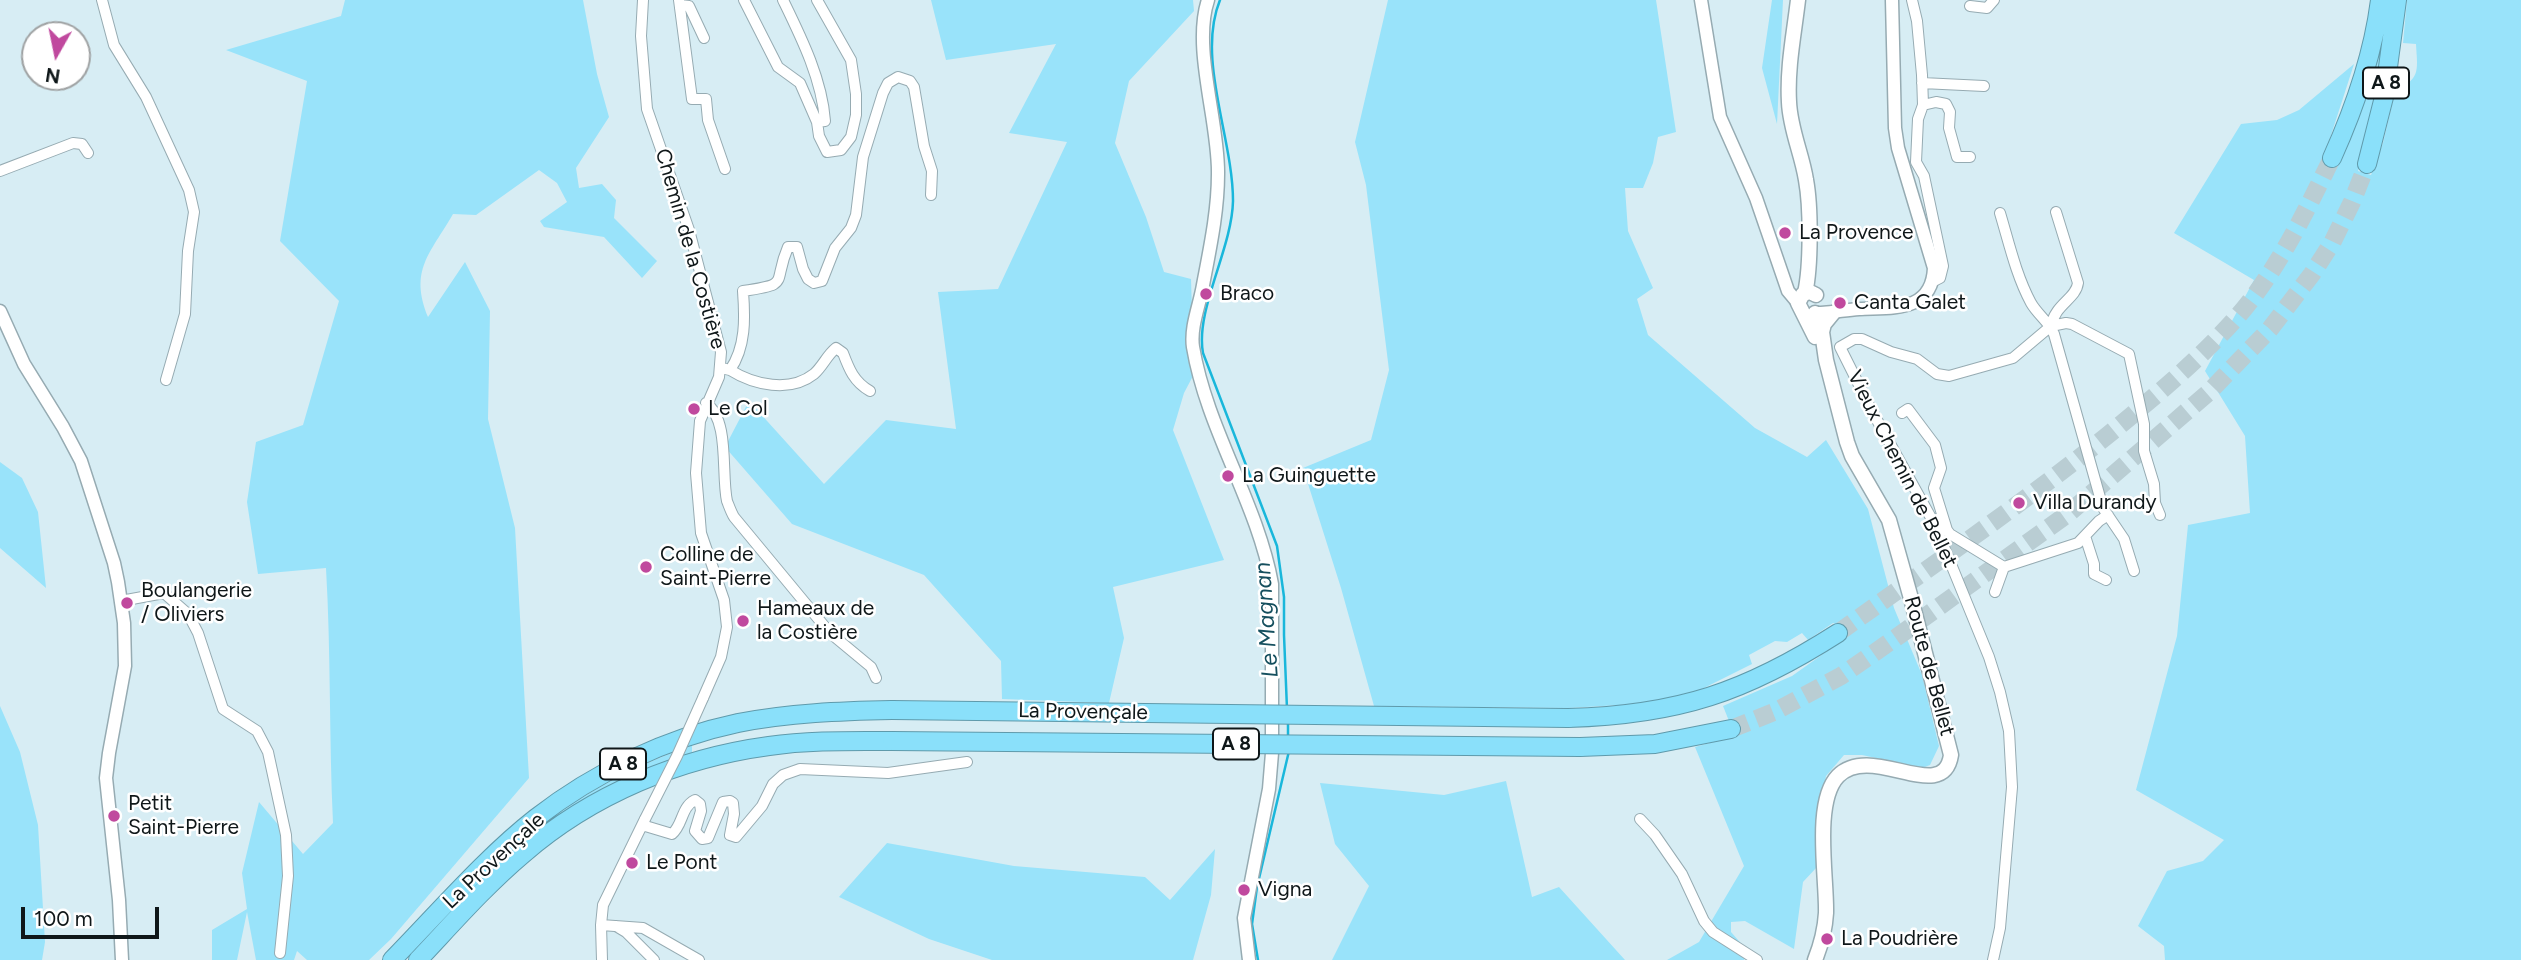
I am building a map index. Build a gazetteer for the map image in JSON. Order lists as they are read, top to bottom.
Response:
{
  "streets": {
    "highway": ["A 8", "La Provençale"],
    "main road": ["Route de Bellet"],
    "street": ["Chemin de la Costière", "Vieux Chemin de Bellet"]
  },
  "water": ["Le Magnan"],
  "places": [
    "La Provence",
    "Braco",
    "Canta Galet",
    "Le Col",
    "La Guinguette",
    "Villa Durandy",
    "Colline de Saint-Pierre",
    "Boulangerie / Oliviers",
    "Hameaux de la Costière",
    "Petit Saint-Pierre",
    "Le Pont",
    "Vigna",
    "La Poudrière"
  ],
  "scale_bar": "100 m",
  "north": "bottom"
}
